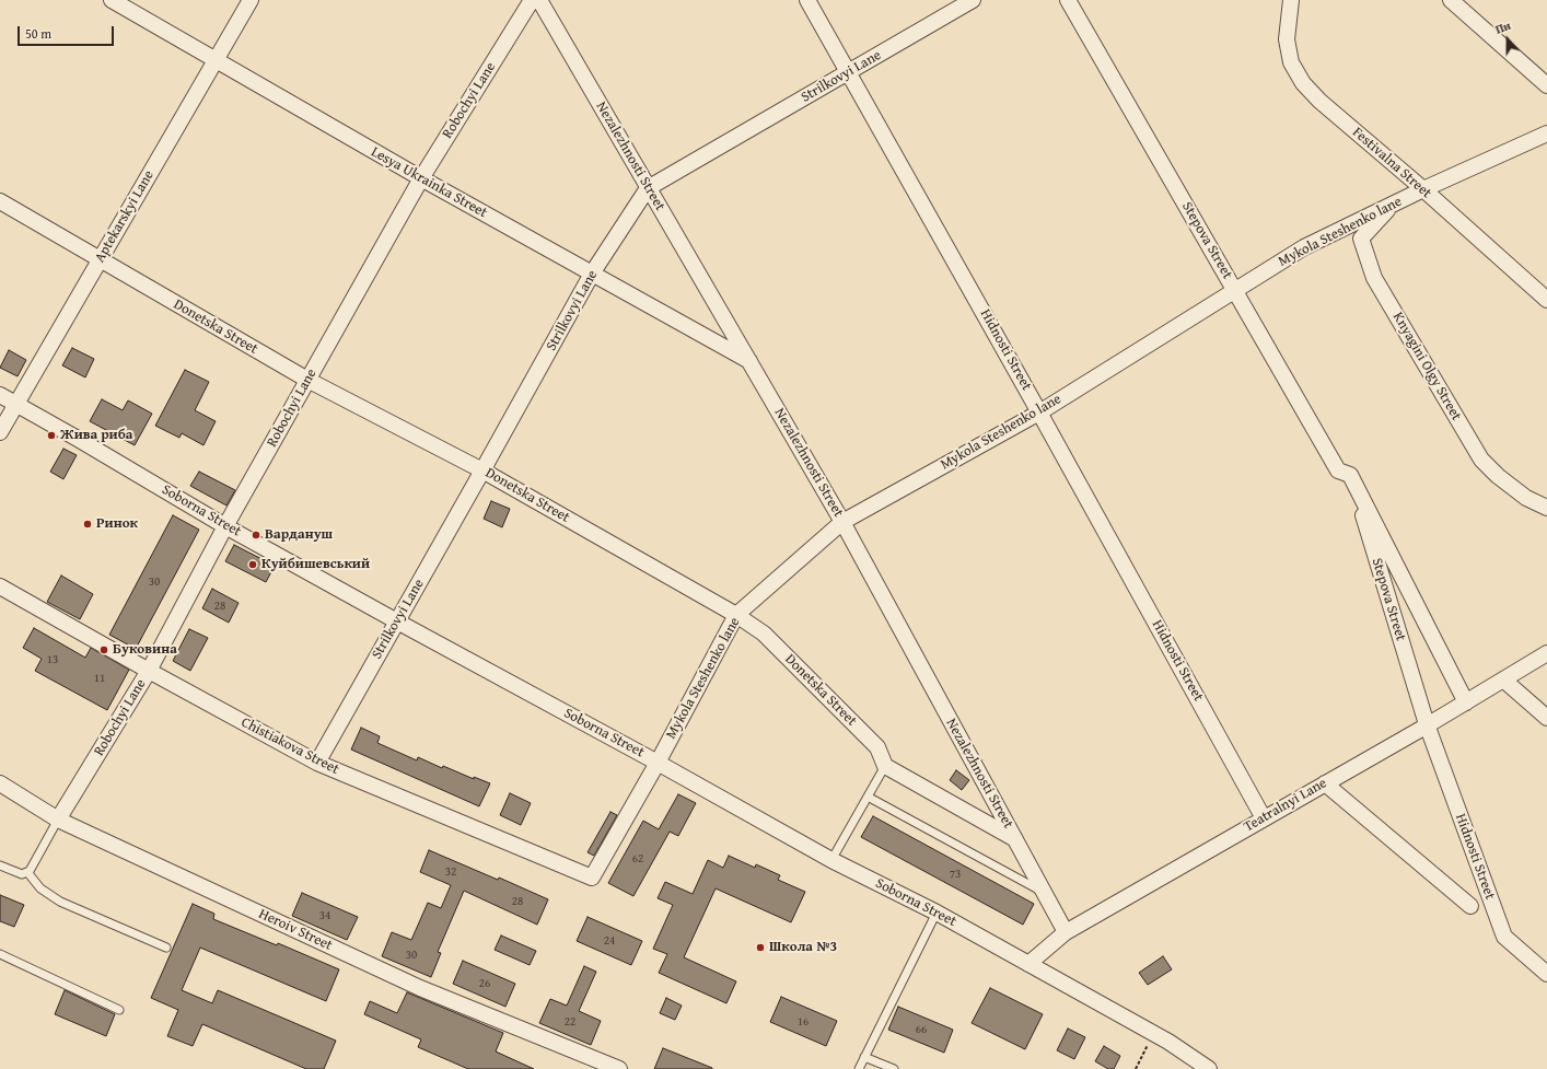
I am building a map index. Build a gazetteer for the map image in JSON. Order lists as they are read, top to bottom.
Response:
{
  "streets": {
    "street": [
      "Strilkovyi Lane",
      "Robochyi Lane",
      "Nezalezhnosti Street",
      "Festivalna Street",
      "Lesya Ukrainka Street",
      "Aptekarskyi Lane",
      "Mykola Steshenko lane",
      "Stepova Street",
      "Donetska Street",
      "Hidnosti Street",
      "Knyagini Olgy Street",
      "Soborna Street",
      "Chistiakova Street",
      "Teatralnyi Lane",
      "Heroiv Street"
    ]
  },
  "crossings": [
    ["Strilkovyi Lane", "Nezalezhnosti Street"],
    ["Strilkovyi Lane", "Lesya Ukrainka Street"],
    ["Strilkovyi Lane", "Donetska Street"],
    ["Strilkovyi Lane", "Hidnosti Street"],
    ["Strilkovyi Lane", "Soborna Street"],
    ["Strilkovyi Lane", "Chistiakova Street"],
    ["Robochyi Lane", "Lesya Ukrainka Street"],
    ["Robochyi Lane", "Donetska Street"],
    ["Robochyi Lane", "Soborna Street"],
    ["Robochyi Lane", "Chistiakova Street"],
    ["Robochyi Lane", "Heroiv Street"],
    ["Nezalezhnosti Street", "Lesya Ukrainka Street"],
    ["Nezalezhnosti Street", "Mykola Steshenko lane"],
    ["Nezalezhnosti Street", "Teatralnyi Lane"],
    ["Festivalna Street", "Mykola Steshenko lane"],
    ["Lesya Ukrainka Street", "Aptekarskyi Lane"],
    ["Aptekarskyi Lane", "Donetska Street"],
    ["Aptekarskyi Lane", "Soborna Street"],
    ["Mykola Steshenko lane", "Stepova Street"],
    ["Mykola Steshenko lane", "Donetska Street"],
    ["Mykola Steshenko lane", "Hidnosti Street"],
    ["Mykola Steshenko lane", "Knyagini Olgy Street"],
    ["Mykola Steshenko lane", "Soborna Street"],
    ["Mykola Steshenko lane", "Chistiakova Street"],
    ["Stepova Street", "Hidnosti Street"],
    ["Stepova Street", "Teatralnyi Lane"],
    ["Hidnosti Street", "Teatralnyi Lane"],
    ["Soborna Street", "Teatralnyi Lane"]
  ],
  "places": [
    "Жива риба",
    "Ринок",
    "Вардануш",
    "Куйбишевський",
    "Буковина",
    "Школа №3"
  ],
  "house_numbers": [
    "30",
    "28",
    "13",
    "11",
    "62",
    "32",
    "73",
    "28",
    "34",
    "24",
    "30",
    "26",
    "22",
    "16",
    "66"
  ],
  "scale_bar": "50 m",
  "north": "top"
}
